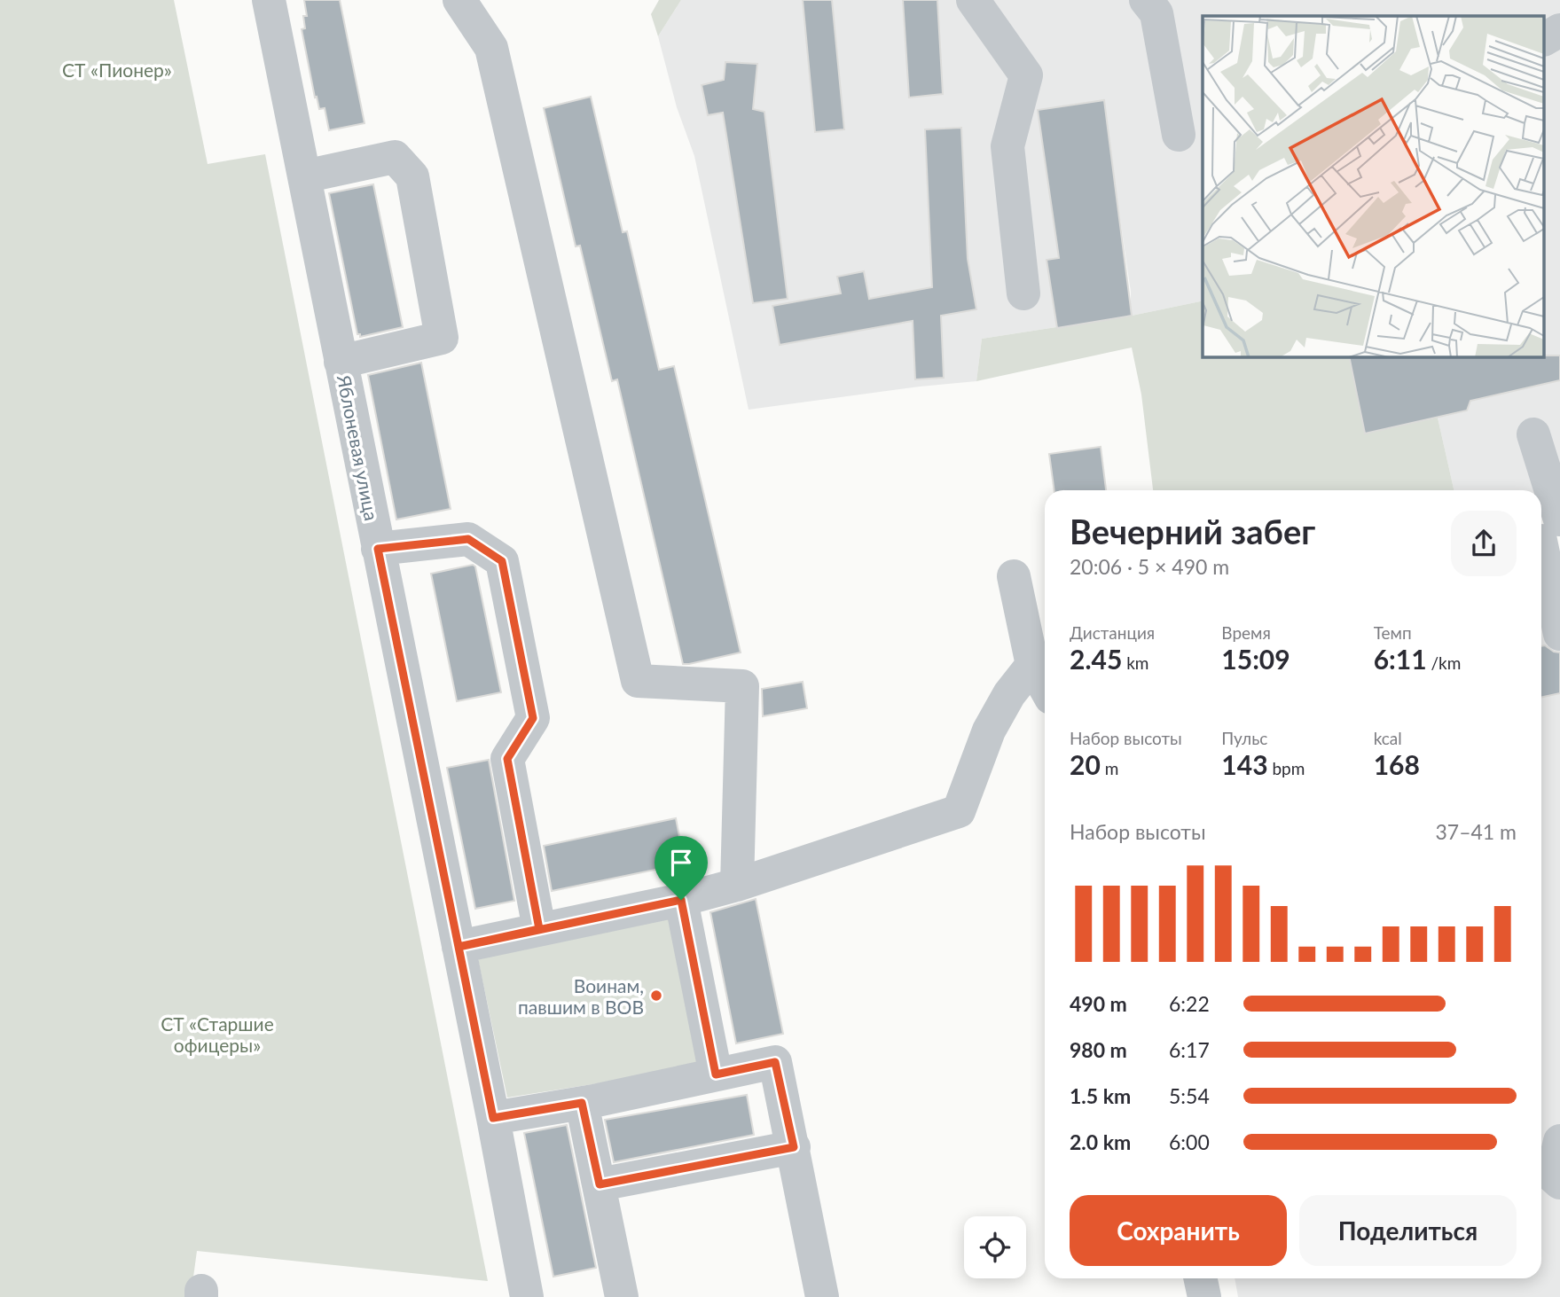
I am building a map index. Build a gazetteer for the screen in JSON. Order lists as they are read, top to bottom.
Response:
{
  "streets": {
    "street": ["Яблоневая улица"]
  },
  "parks": ["СТ «Пионер»", "СТ «Старшие офицеры»"],
  "places": ["Воинам, павшим в ВОВ"],
  "page": {
    "heading": ["Вечерний забег", "20:06 · 5 × 490 m"],
    "stats": [
      ["Дистанция", "2.45 km"],
      ["Время", "15:09"],
      ["Темп", "6:11 /km"],
      ["Набор высоты", "20 m"],
      ["Пульс", "143 bpm"],
      ["kcal", "168"]
    ],
    "chart": ["Набор высоты", "37–41 m"],
    "list": [
      {
        "name": "490 m",
        "note": "6:22"
      },
      {
        "name": "980 m",
        "note": "6:17"
      },
      {
        "name": "1.5 km",
        "note": "5:54"
      },
      {
        "name": "2.0 km",
        "note": "6:00"
      }
    ],
    "buttons": ["Сохранить", "Поделиться"]
  }
}
